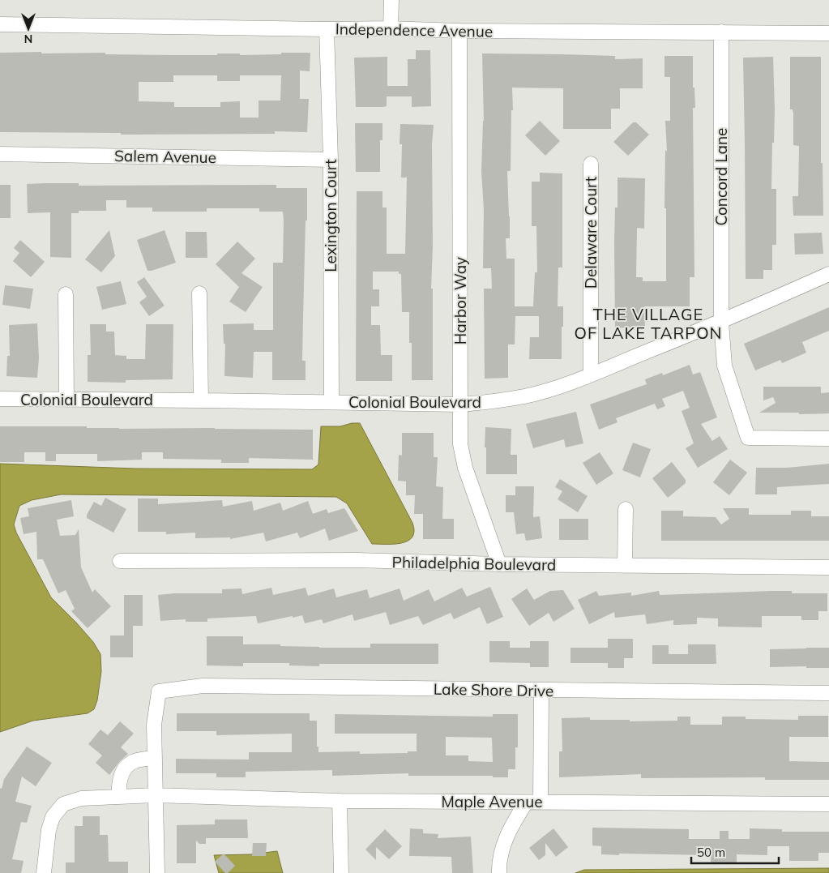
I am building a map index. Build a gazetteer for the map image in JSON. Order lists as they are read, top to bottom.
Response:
{
  "streets": {
    "street": [
      "Independence Avenue",
      "Salem Avenue",
      "Concord Lane",
      "Lexington Court",
      "Delaware Court",
      "Harbor Way",
      "Colonial Boulevard",
      "Philadelphia Boulevard",
      "Lake Shore Drive",
      "Maple Avenue"
    ]
  },
  "crossings": [
    ["Independence Avenue", "Concord Lane"],
    ["Independence Avenue", "Lexington Court"],
    ["Independence Avenue", "Harbor Way"],
    ["Salem Avenue", "Lexington Court"],
    ["Concord Lane", "Colonial Boulevard"],
    ["Lexington Court", "Colonial Boulevard"],
    ["Delaware Court", "Colonial Boulevard"],
    ["Harbor Way", "Colonial Boulevard"],
    ["Harbor Way", "Philadelphia Boulevard"]
  ],
  "districts": ["THE VILLAGE OF LAKE TARPON"],
  "scale_bar": "50 m",
  "north": "bottom"
}
